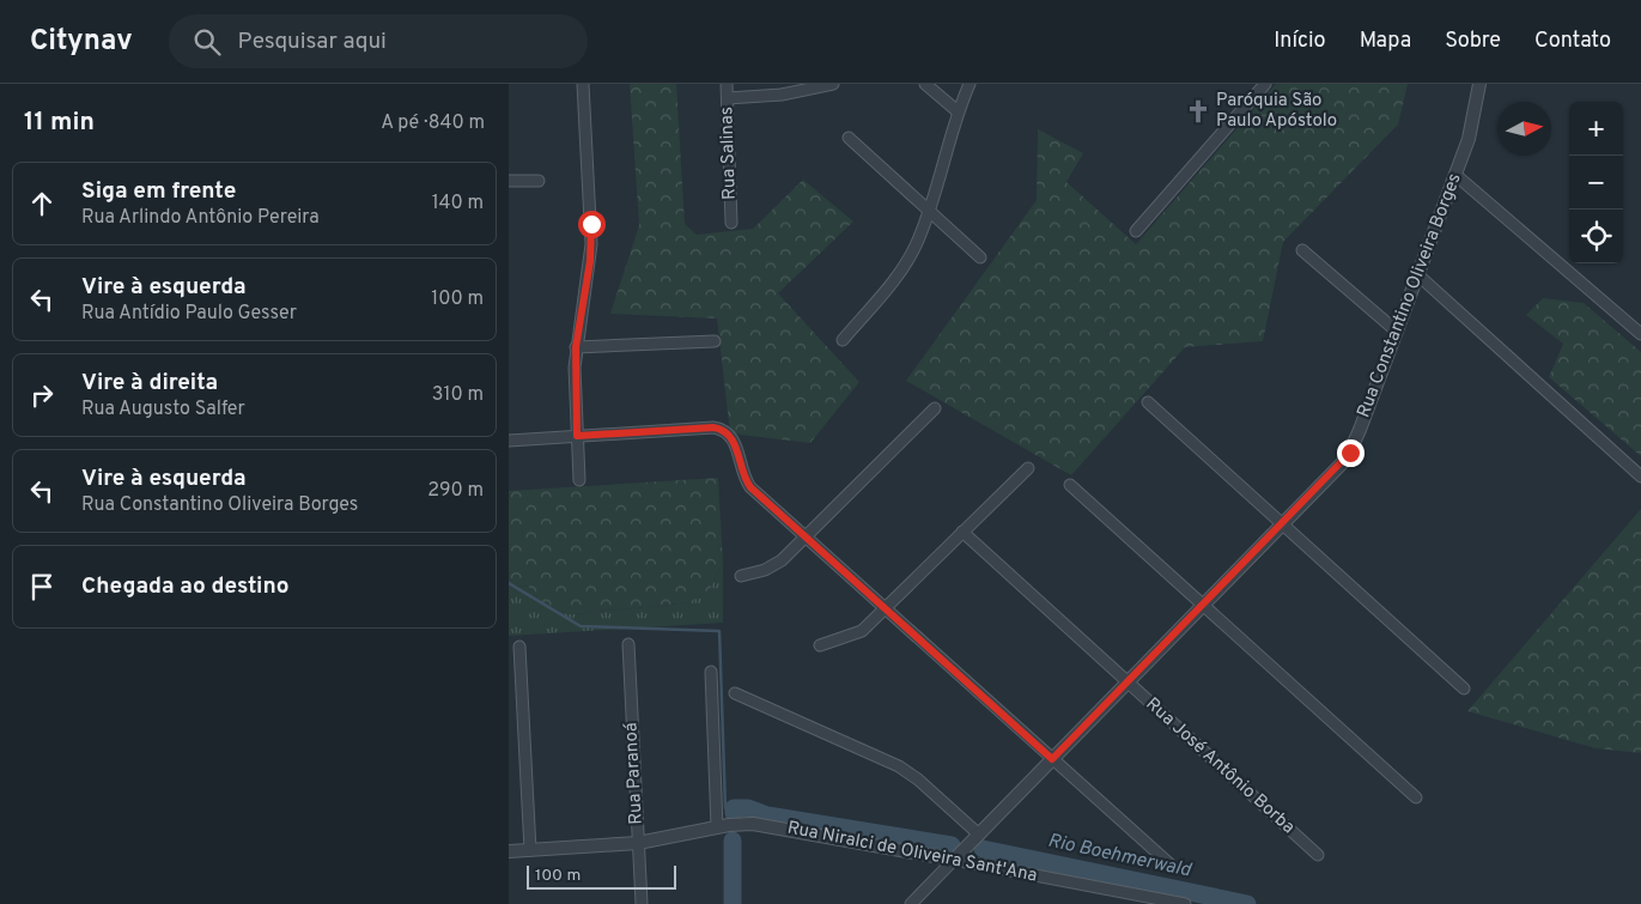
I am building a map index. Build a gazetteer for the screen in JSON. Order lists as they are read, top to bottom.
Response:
{
  "streets": {
    "street": [
      "Rua Salinas",
      "Rua Constantino Oliveira Borges",
      "Rua José Antônio Borba",
      "Rua Paranoá",
      "Rua Niralci de Oliveira Sant'Ana"
    ]
  },
  "crossings": [
    ["Rua Constantino Oliveira Borges", "Rua José Antônio Borba"],
    ["Rua Constantino Oliveira Borges", "Rua Niralci de Oliveira Sant'Ana"],
    ["Rua Paranoá", "Rua Niralci de Oliveira Sant'Ana"]
  ],
  "water": ["Rio Boehmerwald"],
  "places": {
    "church": ["Paróquia São Paulo Apóstolo"]
  },
  "scale_bar": "100 m",
  "north": "right",
  "page": {
    "header": "Citynav",
    "search": "Pesquisar aqui",
    "nav": [
      "Início",
      "Mapa",
      "Sobre",
      "Contato"
    ],
    "heading": ["11 min", "A pé · 840 m"],
    "map_buttons": ["+", "−"],
    "list": [
      ["Siga em frente", "Rua Arlindo Antônio Pereira", "140 m"],
      ["Vire à esquerda", "Rua Antídio Paulo Gesser", "100 m"],
      ["Vire à direita", "Rua Augusto Salfer", "310 m"],
      ["Vire à esquerda", "Rua Constantino Oliveira Borges", "290 m"],
      "Chegada ao destino"
    ],
    "scale": "100 m"
  }
}
